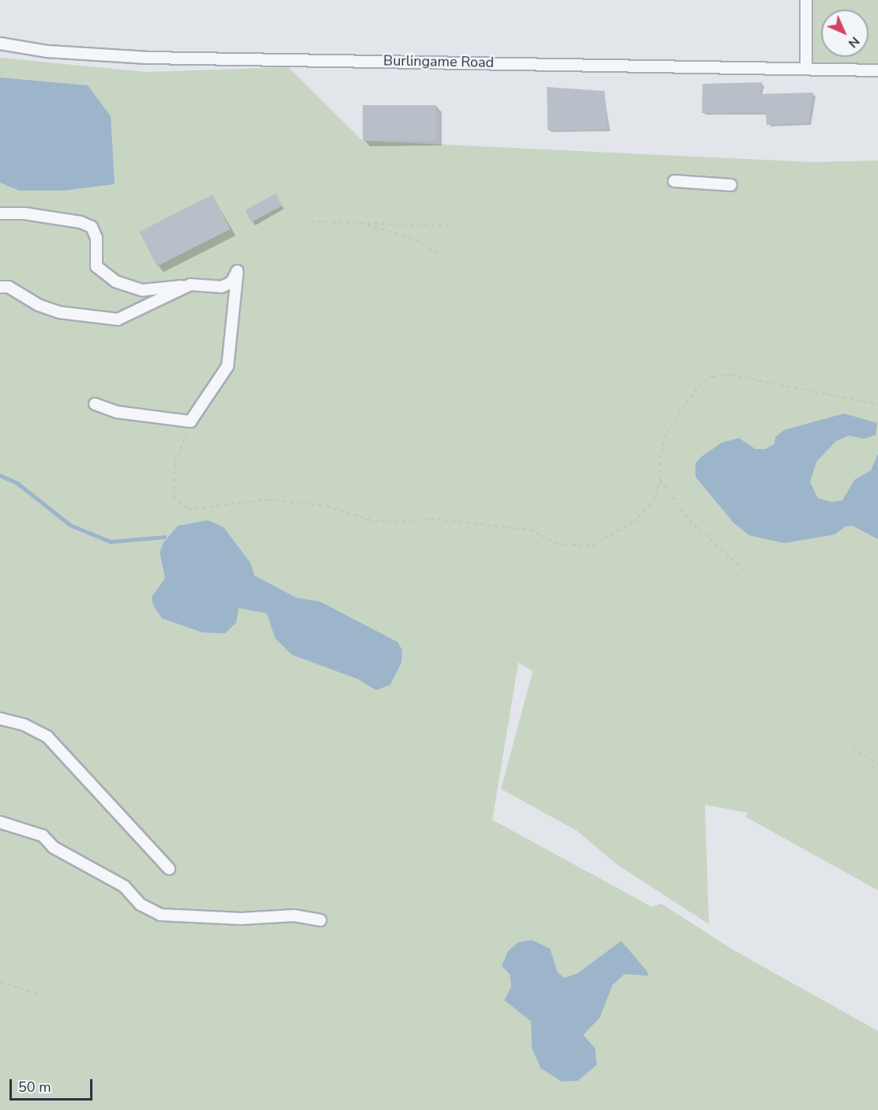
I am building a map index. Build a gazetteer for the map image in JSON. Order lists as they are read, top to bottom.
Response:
{
  "streets": {
    "street": ["Burlingame Road"]
  },
  "scale_bar": "50 m",
  "north": "bottom right"
}
